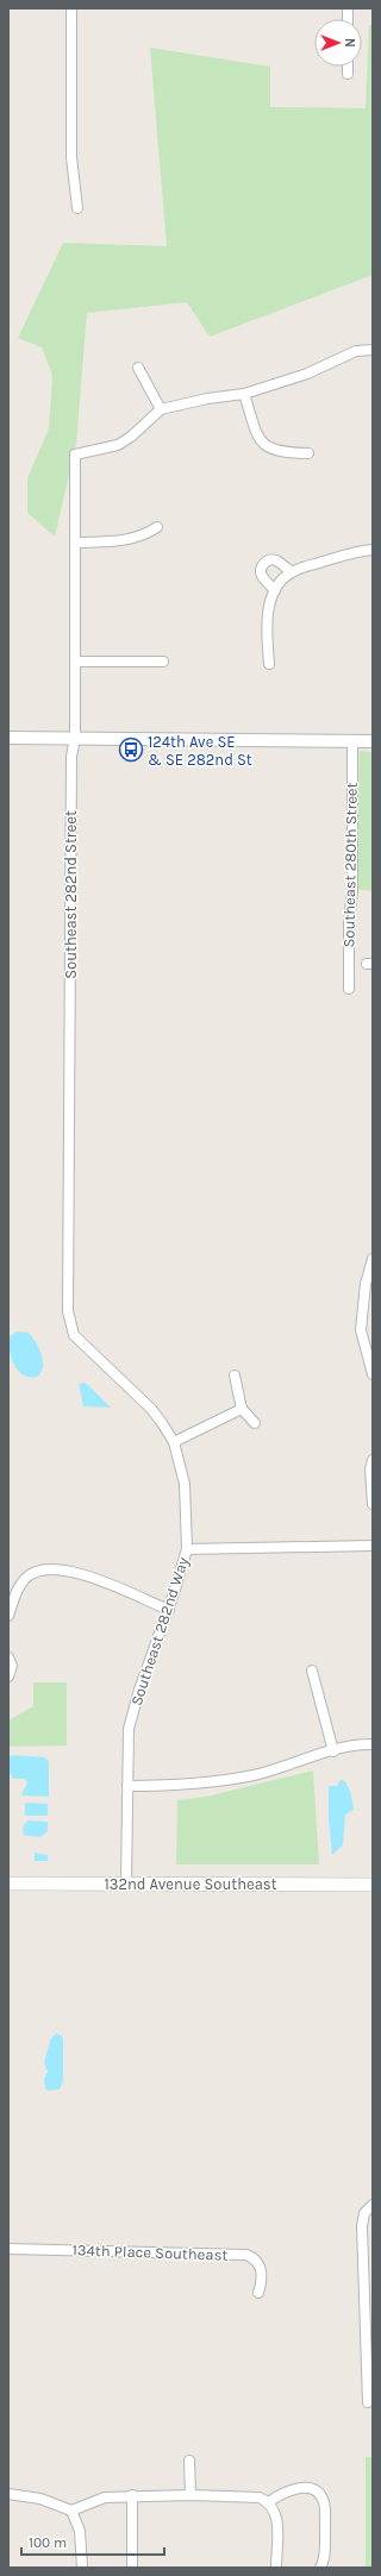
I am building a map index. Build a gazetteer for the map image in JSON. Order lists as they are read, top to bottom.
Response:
{
  "streets": {
    "main road": ["132nd Avenue Southeast"],
    "street": [
      "Southeast 280th Street",
      "Southeast 282nd Street",
      "Southeast 282nd Way",
      "134th Place Southeast"
    ]
  },
  "crossings": [
    ["Southeast 282nd Street", "Southeast 282nd Way"],
    ["Southeast 282nd Way", "132nd Avenue Southeast"]
  ],
  "places": {
    "bus stop": ["124th Ave SE & SE 282nd St"]
  },
  "scale_bar": "100 m",
  "north": "right"
}
